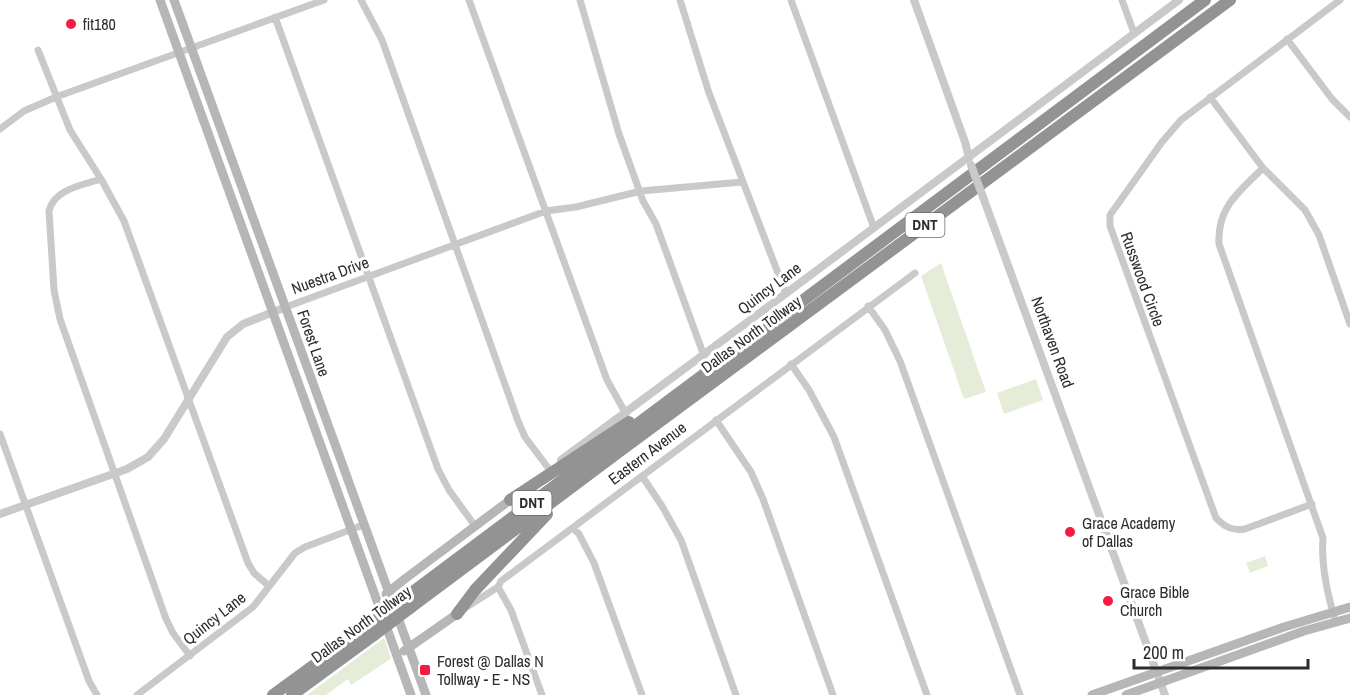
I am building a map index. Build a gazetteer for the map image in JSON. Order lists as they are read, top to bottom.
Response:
{
  "streets": {
    "highway": ["DNT", "Dallas North Tollway"],
    "main road": ["Quincy Lane", "Forest Lane", "Eastern Avenue"],
    "street": ["Nuestra Drive", "Russwood Circle", "Northaven Road"]
  },
  "crossings": [
    ["Nuestra Drive", "Forest Lane"],
    ["Quincy Lane", "Northaven Road"],
    ["Quincy Lane", "Forest Lane"],
    ["Forest Lane", "Eastern Avenue"]
  ],
  "places": {
    "other": ["fit180", "Grace Academy of Dallas", "Grace Bible Church"],
    "transit": ["Forest @ Dallas N Tollway - E - NS"]
  },
  "scale_bar": "200 m"
}
